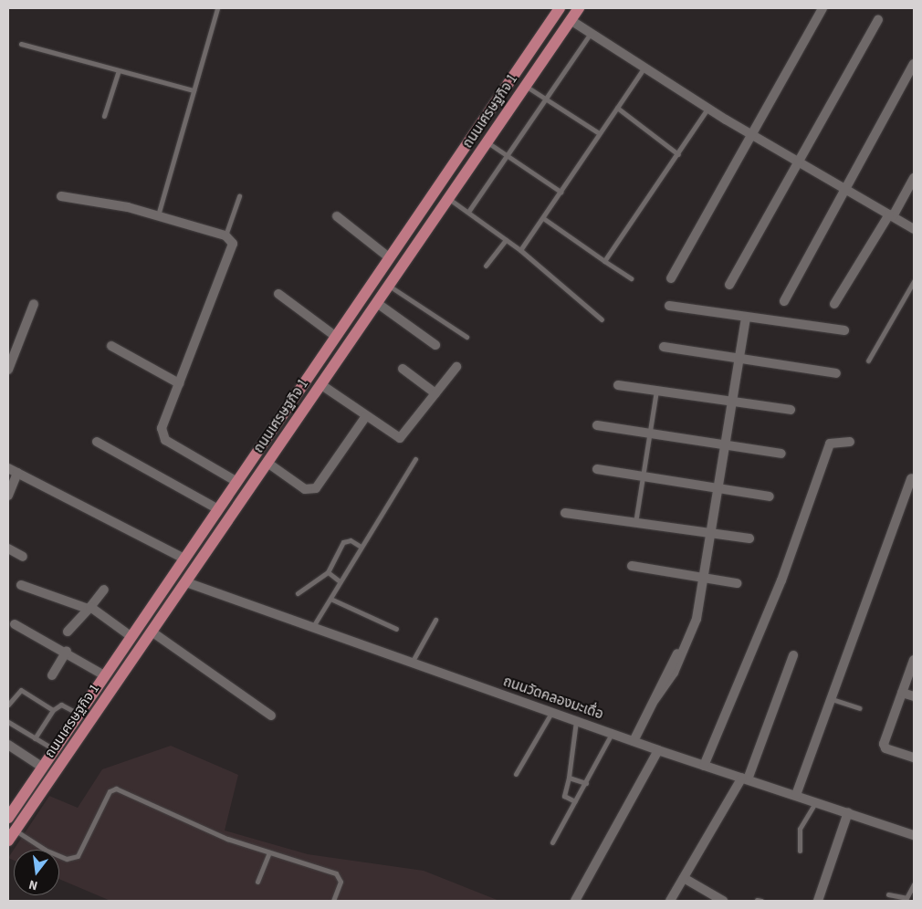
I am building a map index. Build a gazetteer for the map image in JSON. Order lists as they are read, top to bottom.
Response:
{
  "streets": {
    "main road": ["ถนนเศรษฐกิจ 1"],
    "street": ["ถนนวัดคลองมะเดื่อ"]
  },
  "crossings": [
    ["ถนนเศรษฐกิจ 1", "ถนนวัดคลองมะเดื่อ"]
  ],
  "north": "bottom"
}
